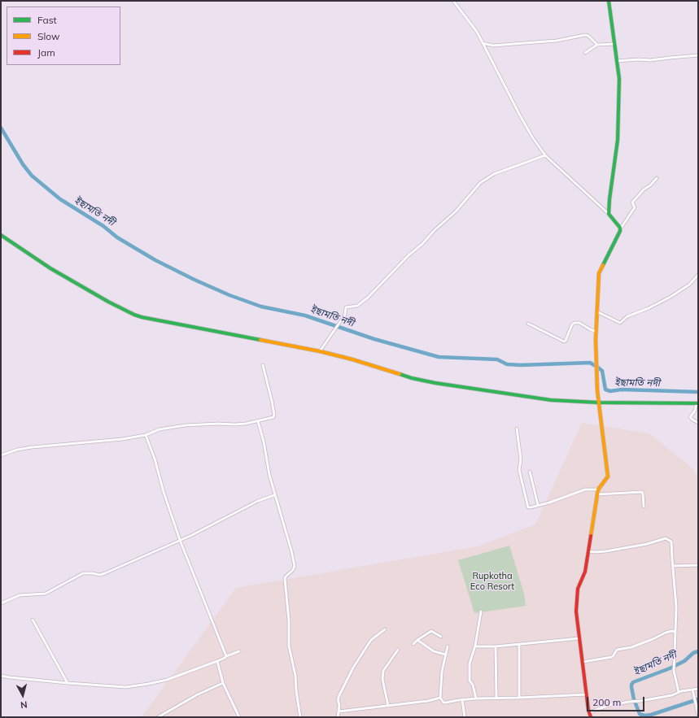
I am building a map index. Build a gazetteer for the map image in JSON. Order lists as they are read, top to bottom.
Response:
{
  "water": ["ইছামতি নদী"],
  "parks": ["Rupkotha Eco Resort"],
  "legend": ["Fast", "Slow", "Jam"],
  "scale_bar": "200 m",
  "north": "bottom"
}
